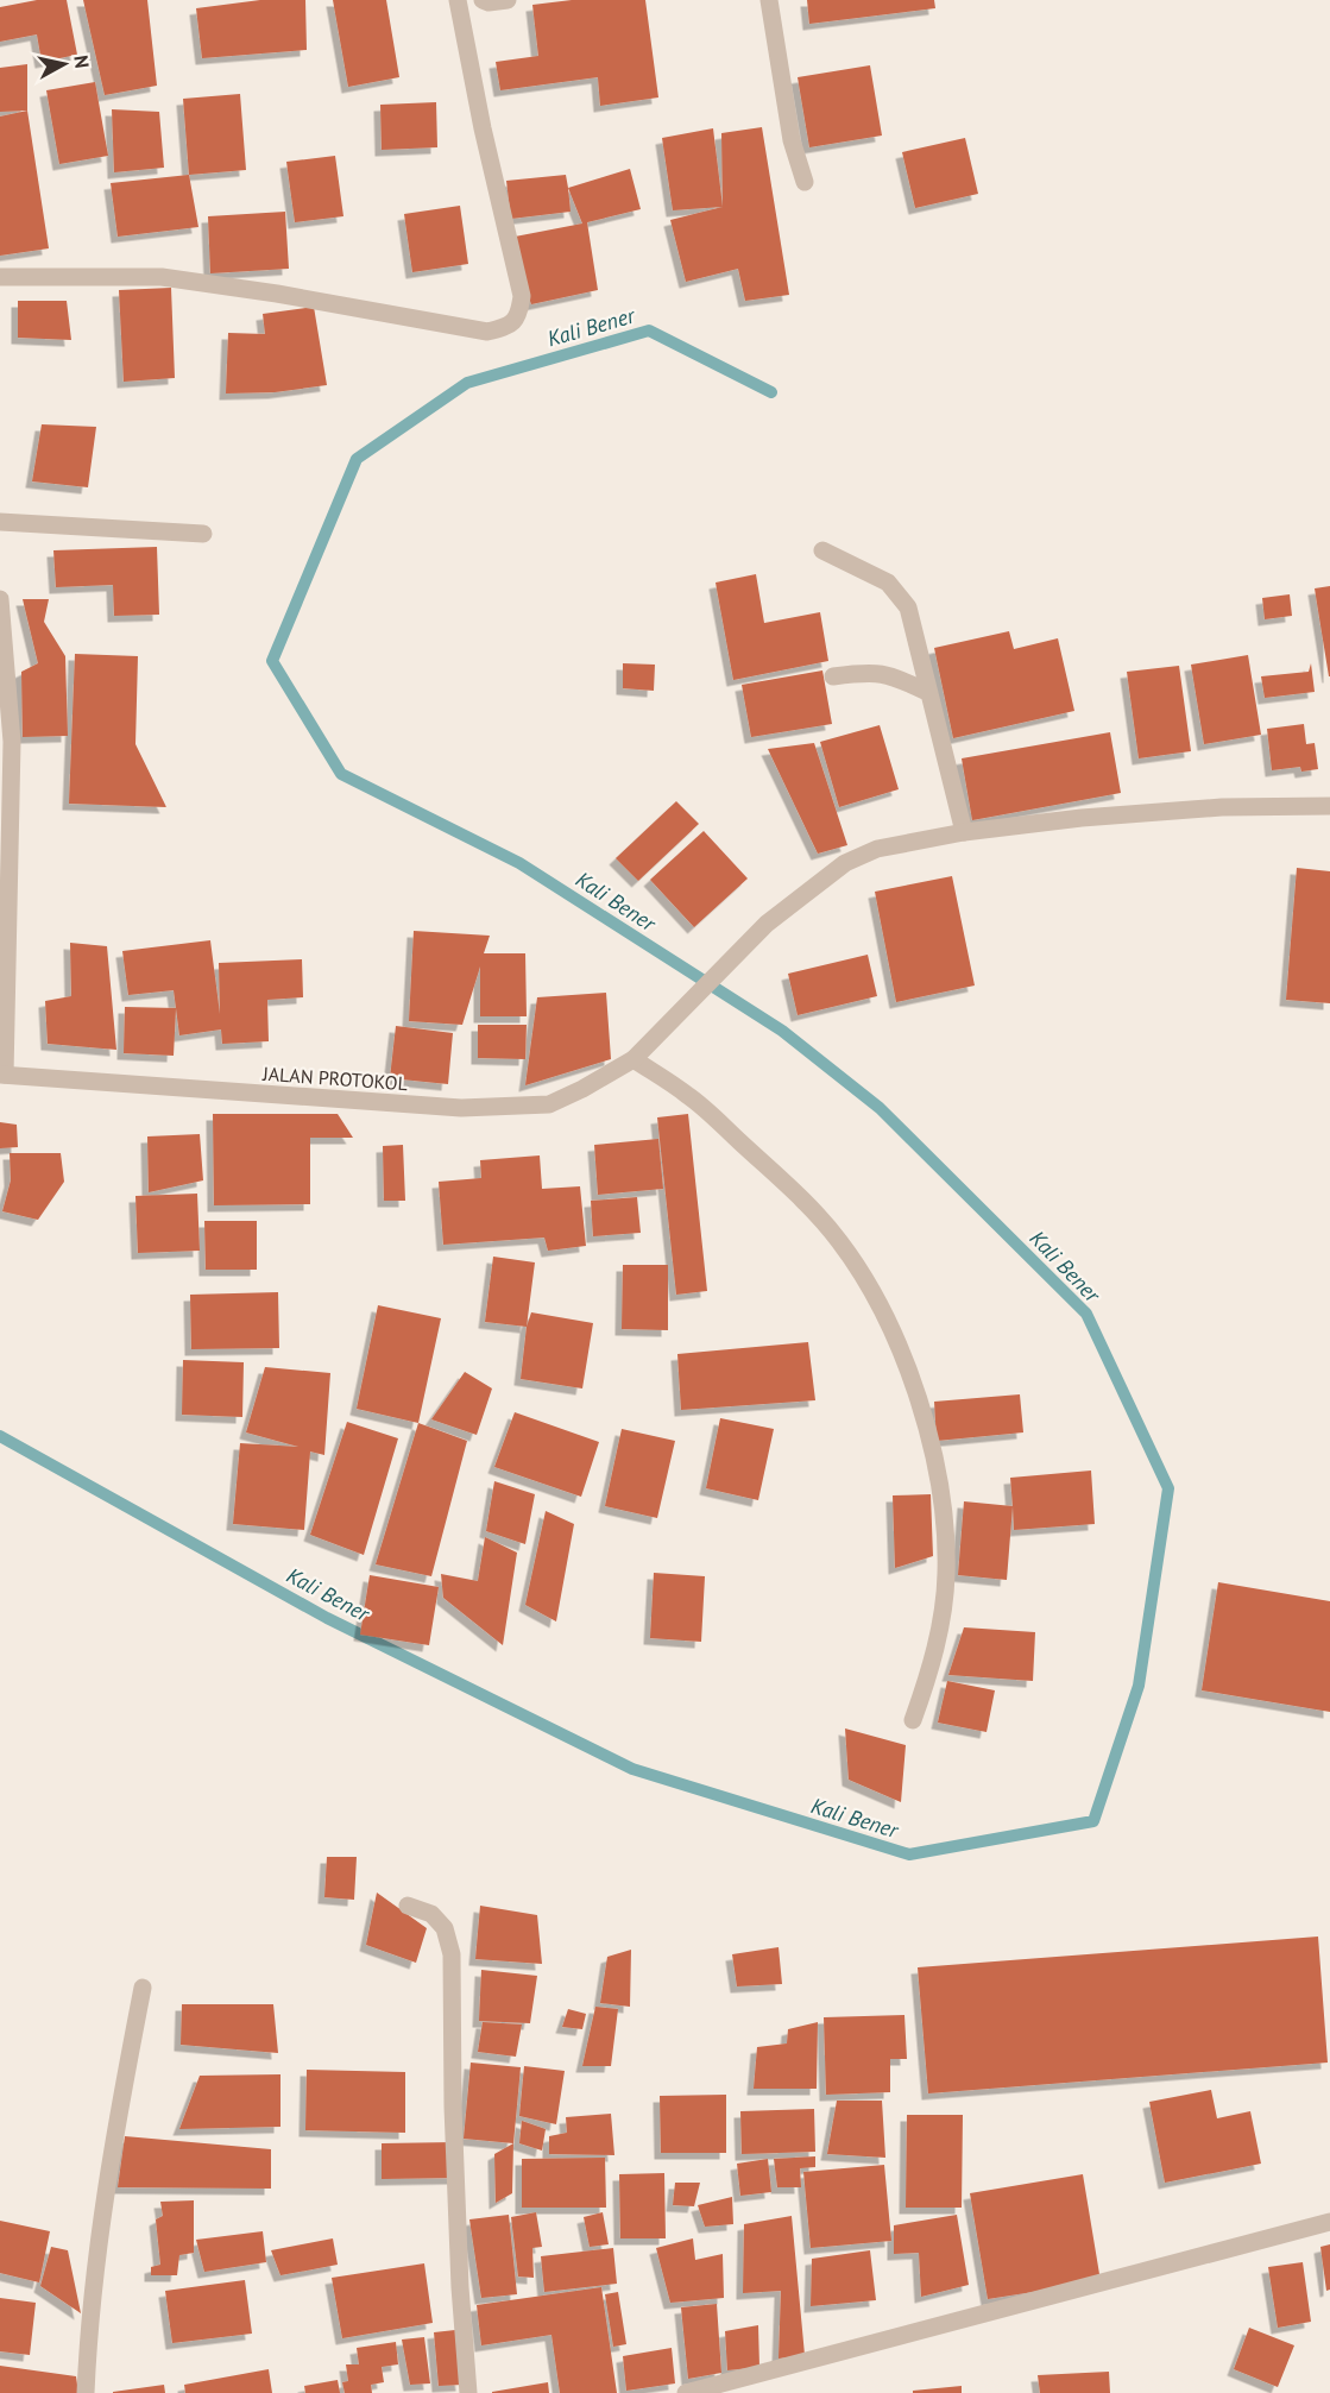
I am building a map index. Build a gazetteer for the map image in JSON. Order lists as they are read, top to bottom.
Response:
{
  "streets": {
    "street": ["JALAN PROTOKOL"]
  },
  "water": ["Kali Bener"],
  "north": "right"
}
